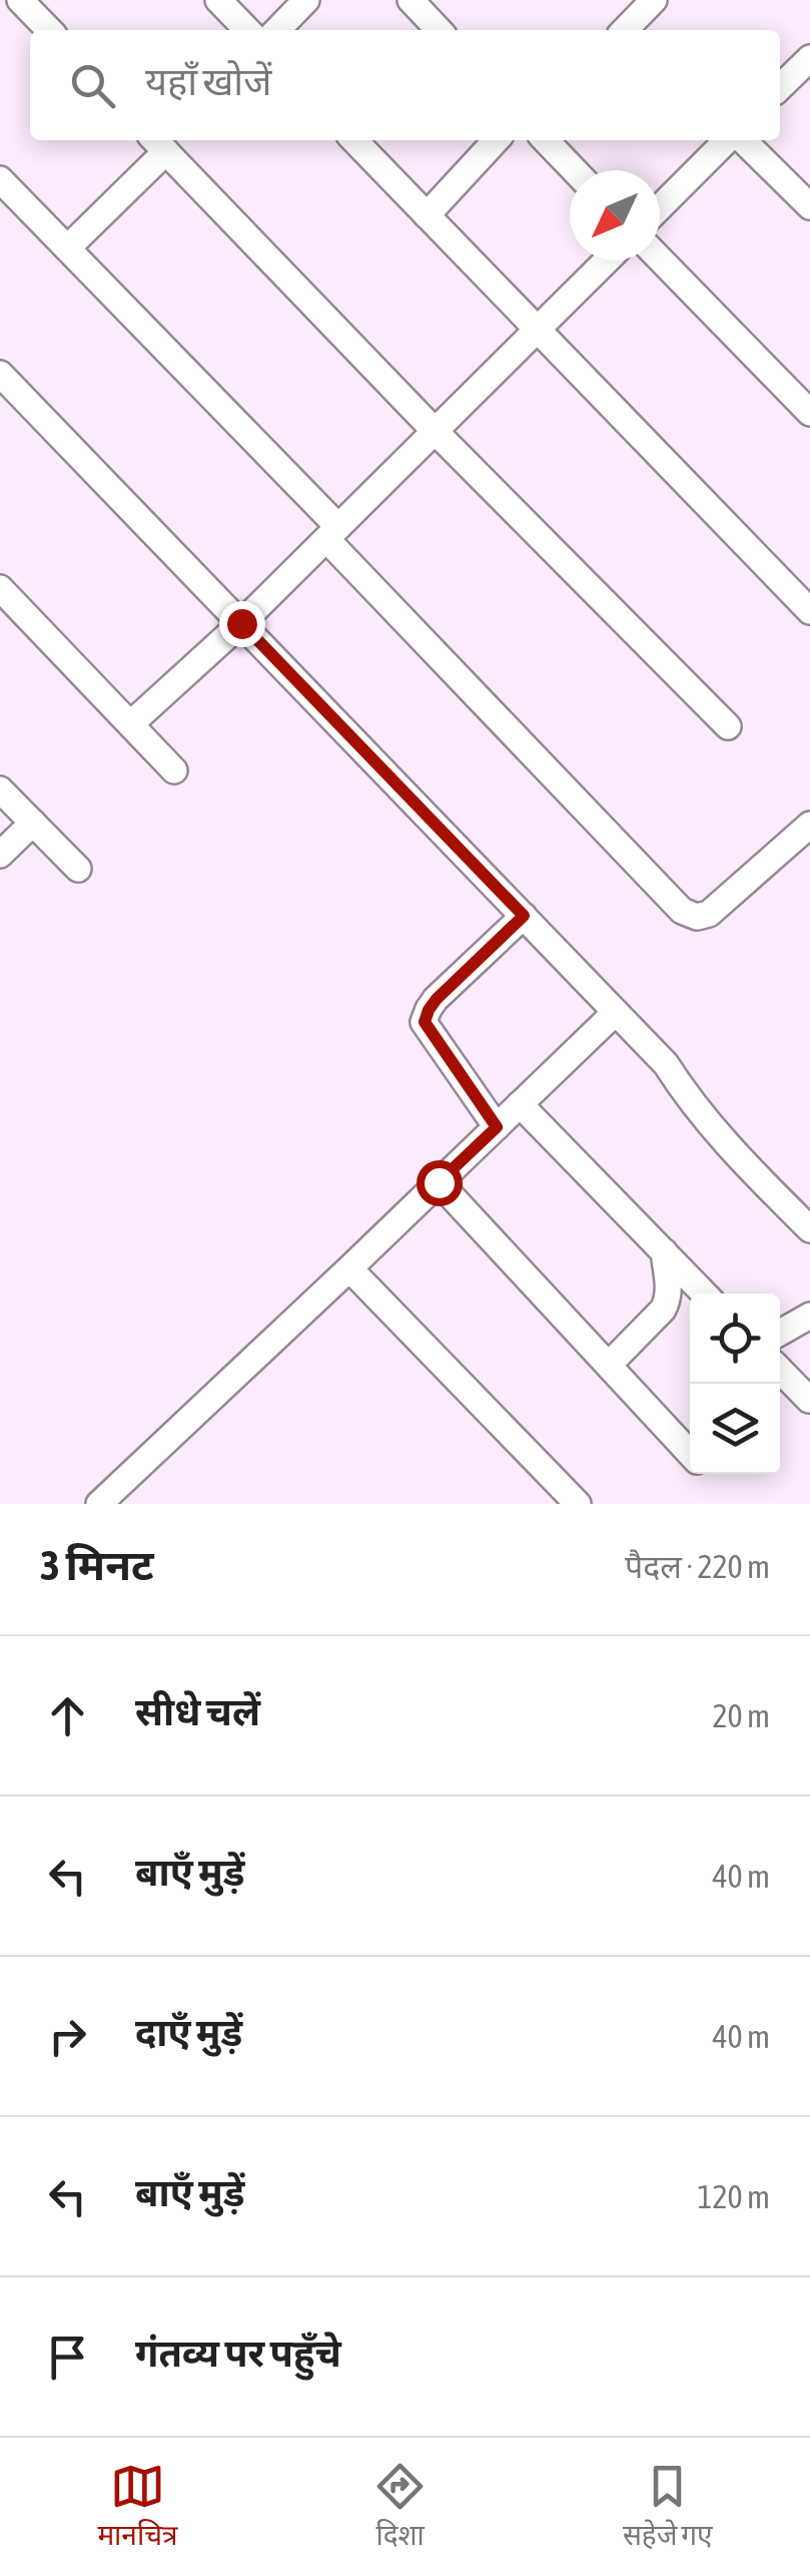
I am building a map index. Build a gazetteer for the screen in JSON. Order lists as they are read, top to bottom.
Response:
{
  "north": "bottom left",
  "page": {
    "search": "यहाँ खोजें",
    "heading": ["3 मिनट", "पैदल · 220 m"],
    "list": [
      ["सीधे चलें", "20 m"],
      ["बाएँ मुड़ें", "40 m"],
      ["दाएँ मुड़ें", "40 m"],
      ["बाएँ मुड़ें", "120 m"],
      "गंतव्य पर पहुँचे"
    ],
    "nav": ["मानचित्र", "दिशा", "सहेजे गए"]
  }
}
